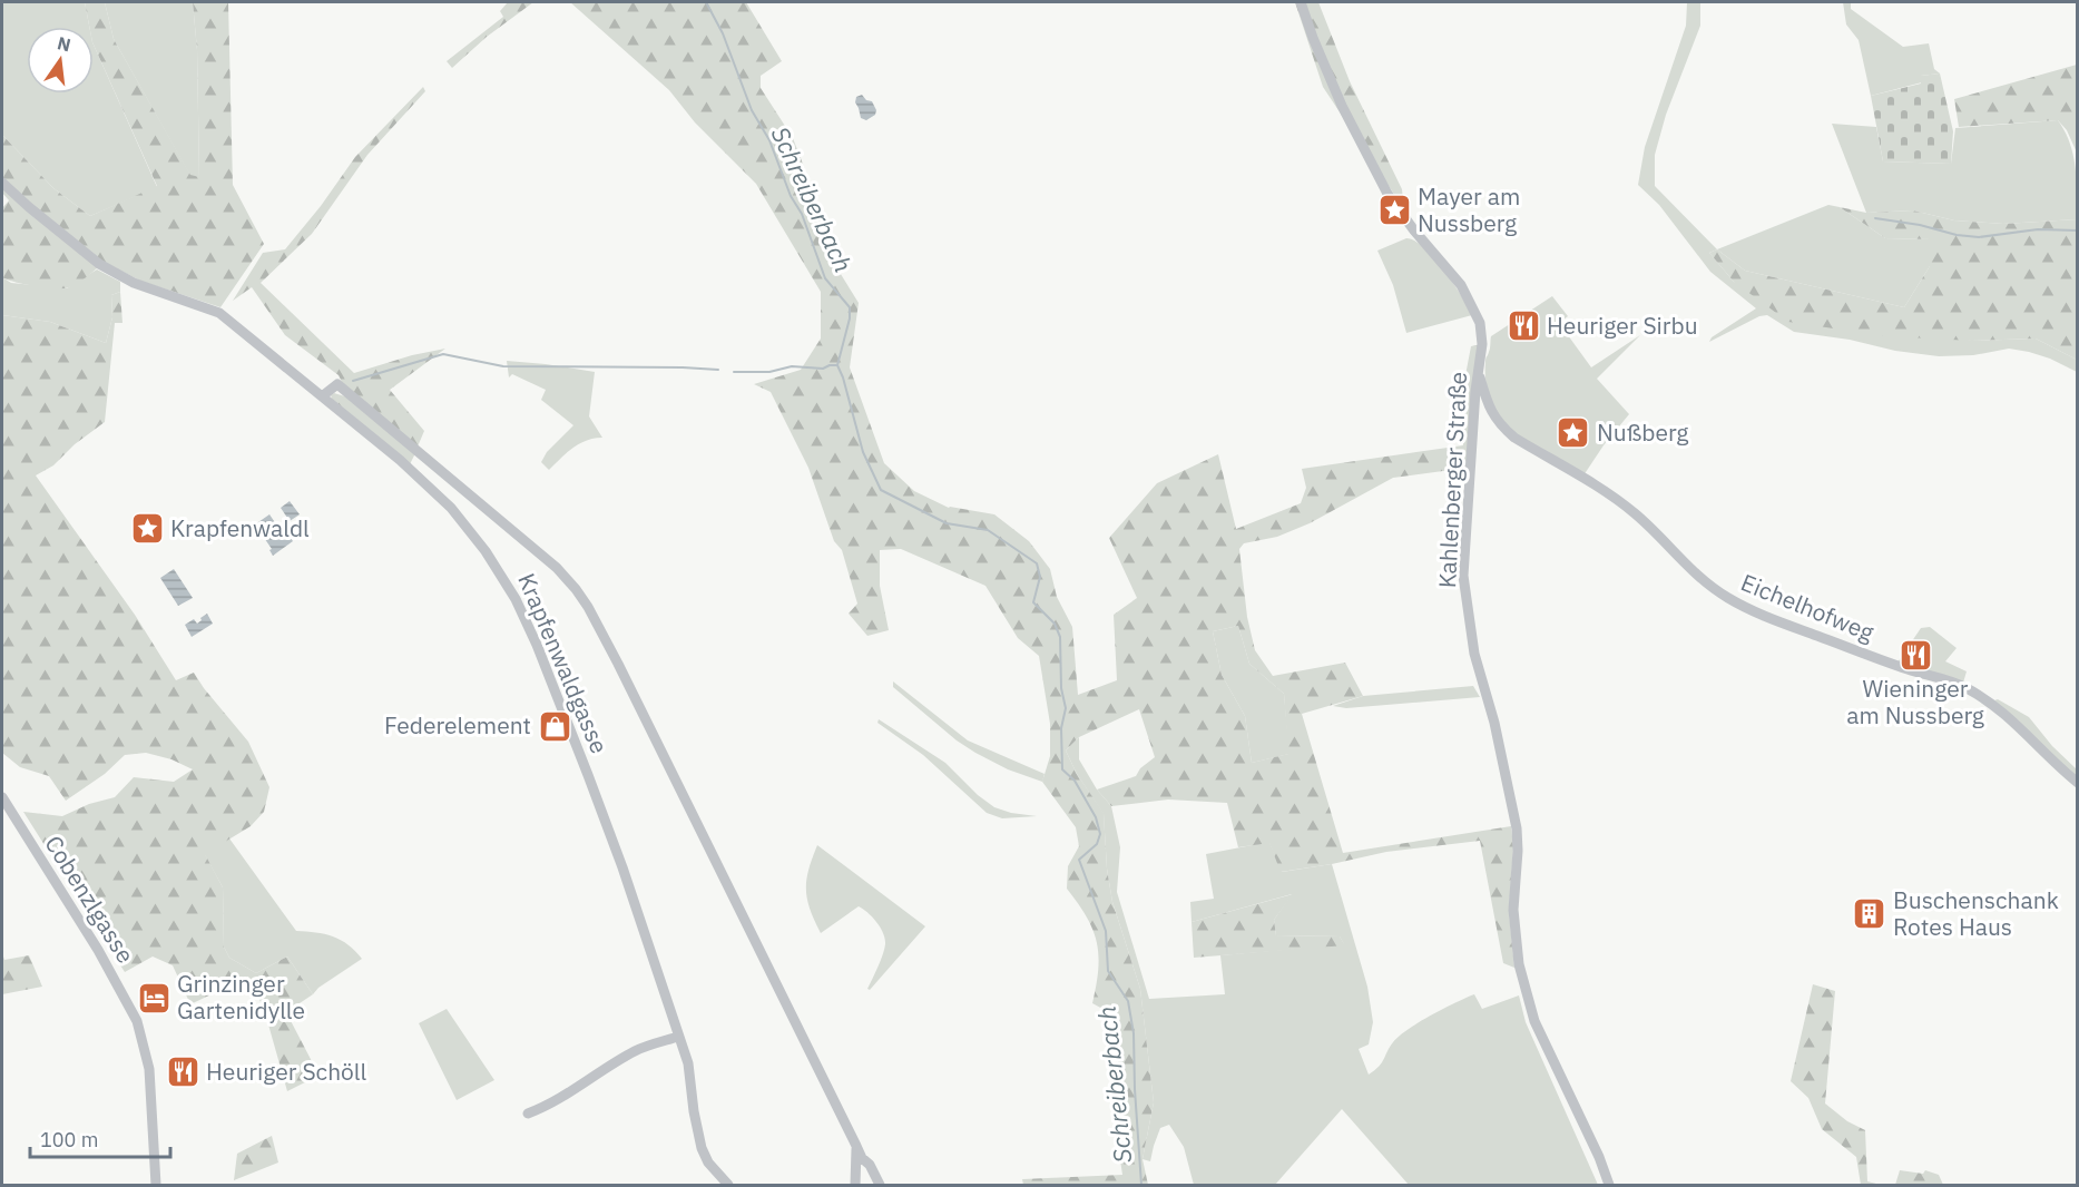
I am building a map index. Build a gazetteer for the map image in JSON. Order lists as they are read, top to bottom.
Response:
{
  "streets": {
    "street": [
      "Kahlenberger Straße",
      "Eichelhofweg",
      "Krapfenwaldgasse",
      "Cobenzlgasse"
    ]
  },
  "crossings": [
    ["Kahlenberger Straße", "Eichelhofweg"]
  ],
  "water": ["Schreiberbach"],
  "places": {
    "place": ["Mayer am Nussberg", "Nußberg", "Krapfenwaldl"],
    "restaurant": ["Heuriger Sirbu", "Wieninger am Nussberg", "Heuriger Schöll"],
    "shop": ["Federelement"],
    "building": ["Buschenschank Rotes Haus"],
    "hotel": ["Grinzinger Gartenidylle"]
  },
  "scale_bar": "100 m",
  "north": "top"
}
